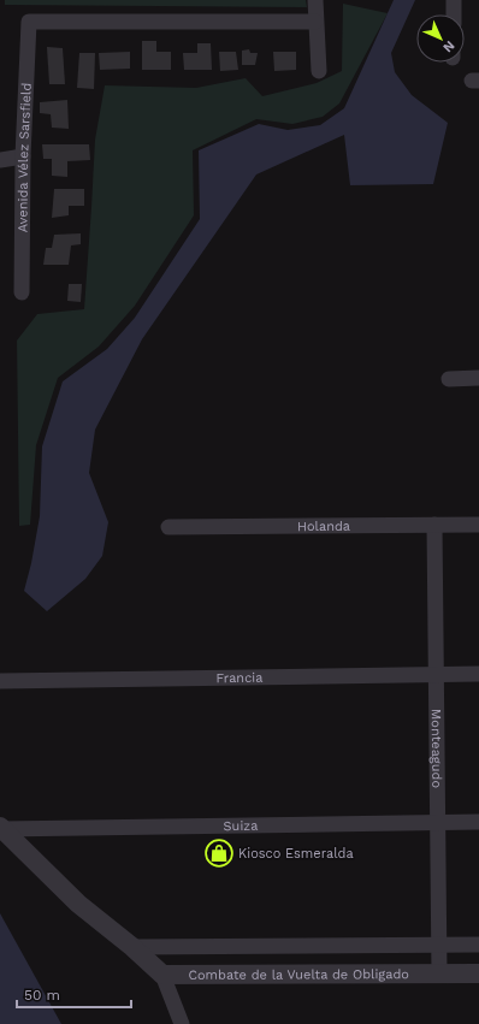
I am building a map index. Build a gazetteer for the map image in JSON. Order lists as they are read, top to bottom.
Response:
{
  "streets": {
    "street": [
      "Avenida Vélez Sarsfield",
      "Holanda",
      "Francia",
      "Monteagudo",
      "Suiza",
      "Combate de la Vuelta de Obligado"
    ]
  },
  "crossings": [
    ["Holanda", "Monteagudo"],
    ["Francia", "Monteagudo"],
    ["Monteagudo", "Suiza"],
    ["Monteagudo", "Combate de la Vuelta de Obligado"]
  ],
  "places": {
    "shop": ["Kiosco Esmeralda"]
  },
  "scale_bar": "50 m",
  "north": "bottom right"
}
